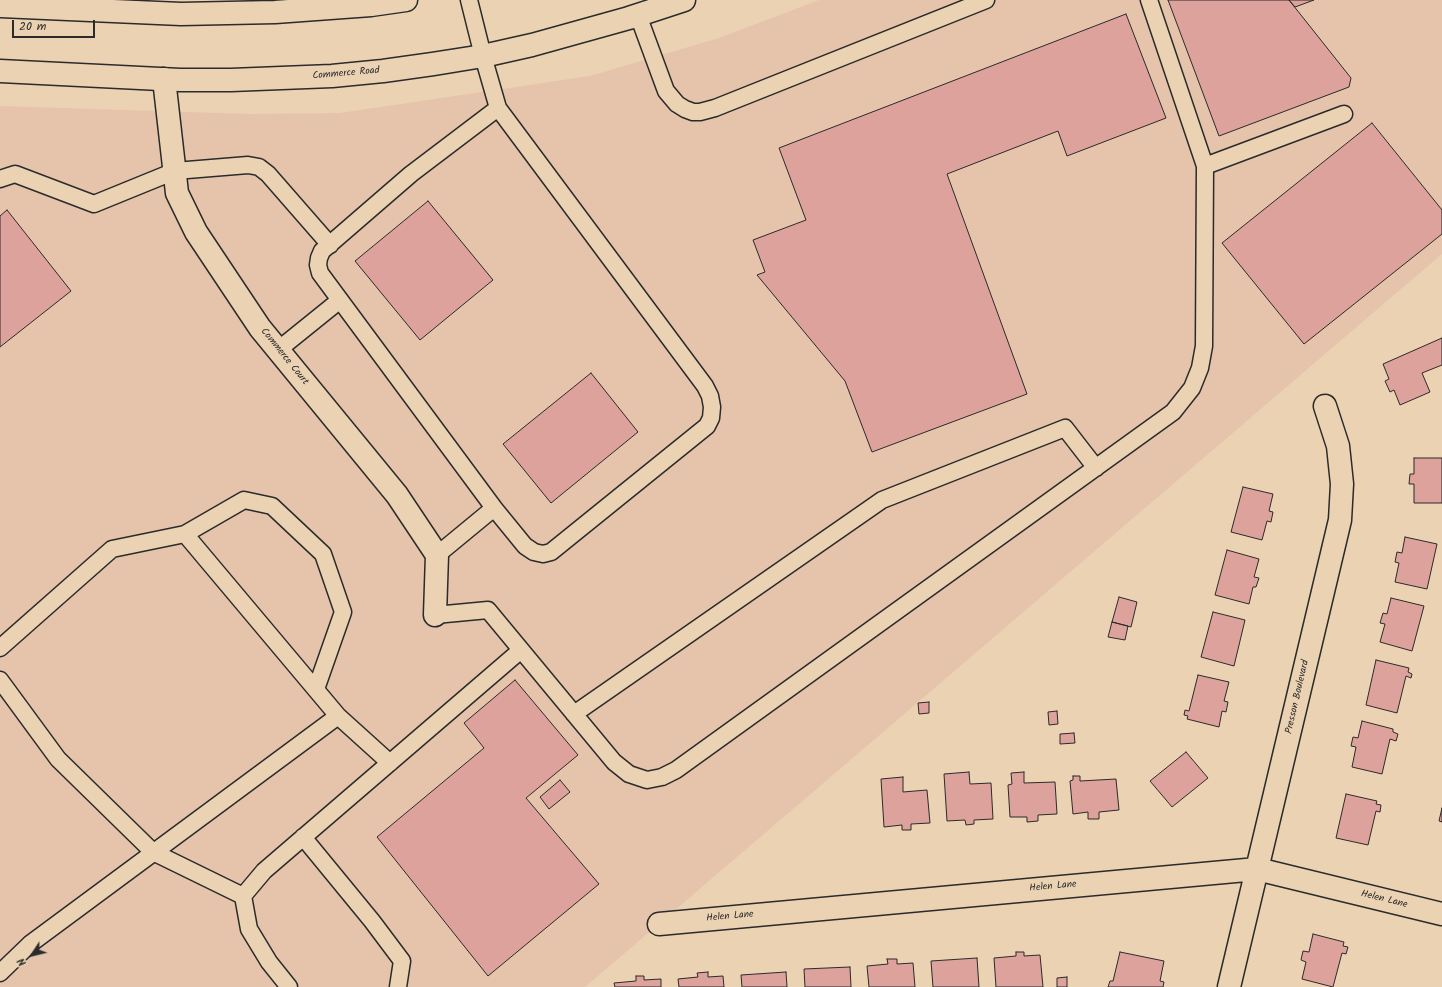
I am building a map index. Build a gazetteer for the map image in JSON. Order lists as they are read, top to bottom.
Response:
{
  "streets": {
    "street": [
      "Commerce Road",
      "Commerce Court",
      "Presson Boulevard",
      "Helen Lane"
    ]
  },
  "crossings": [
    ["Commerce Road", "Commerce Court"],
    ["Presson Boulevard", "Helen Lane"]
  ],
  "scale_bar": "20 m",
  "north": "bottom left"
}
